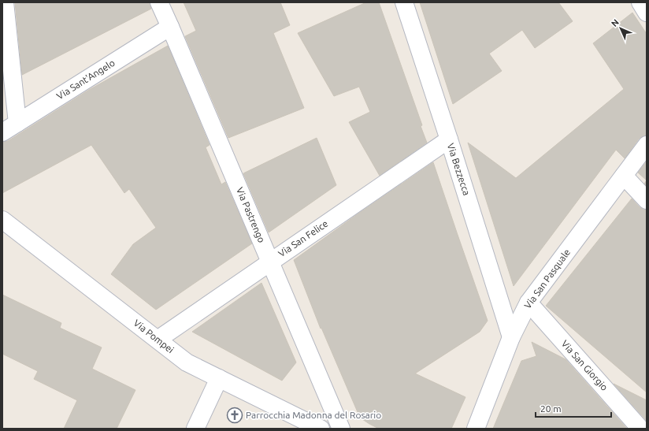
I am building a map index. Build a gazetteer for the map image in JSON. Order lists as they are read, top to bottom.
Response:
{
  "streets": {
    "street": [
      "Via Sant'Angelo",
      "Via Bezzecca",
      "Via Pastrengo",
      "Via San Felice",
      "Via San Pasquale",
      "Via Pompei",
      "Via San Giorgio"
    ]
  },
  "crossings": [
    ["Via Sant'Angelo", "Via Pastrengo"],
    ["Via Bezzecca", "Via San Felice"],
    ["Via Bezzecca", "Via San Pasquale"],
    ["Via Pastrengo", "Via San Felice"],
    ["Via San Felice", "Via Pompei"],
    ["Via San Pasquale", "Via San Giorgio"]
  ],
  "places": {
    "church": ["Parrocchia Madonna del Rosario"]
  },
  "scale_bar": "20 m",
  "north": "top left"
}
